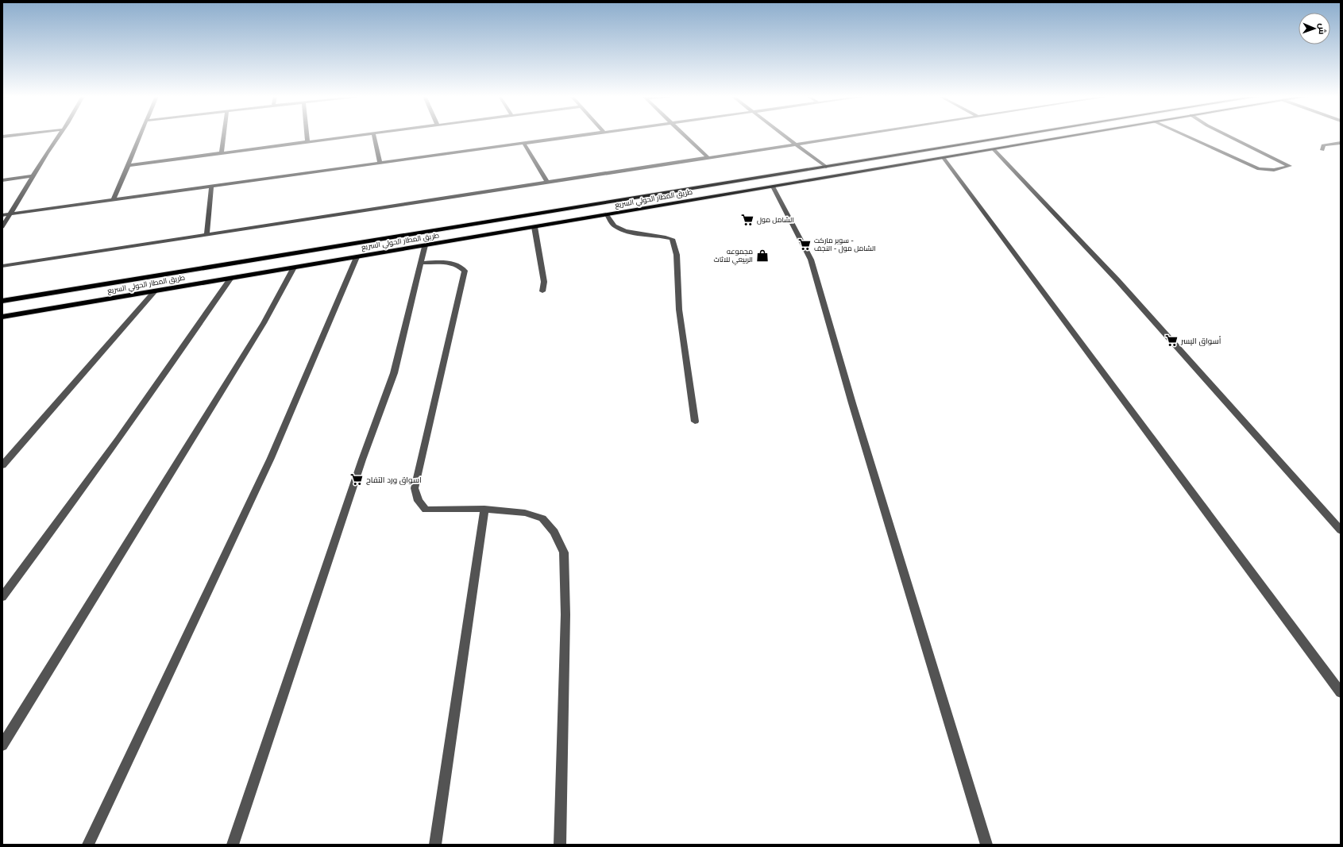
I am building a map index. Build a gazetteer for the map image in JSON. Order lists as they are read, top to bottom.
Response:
{
  "streets": {
    "highway": ["طريق المطار الحولي السريع"]
  },
  "places": {
    "supermarket": [
      "الشامل مول",
      "سوبر ماركت - الشامل مول - النجف",
      "أسواق اليسر",
      "اسواق ورد التفاح"
    ],
    "shop": ["مجموعه الربيعي للاثاث"]
  },
  "north": "right"
}
